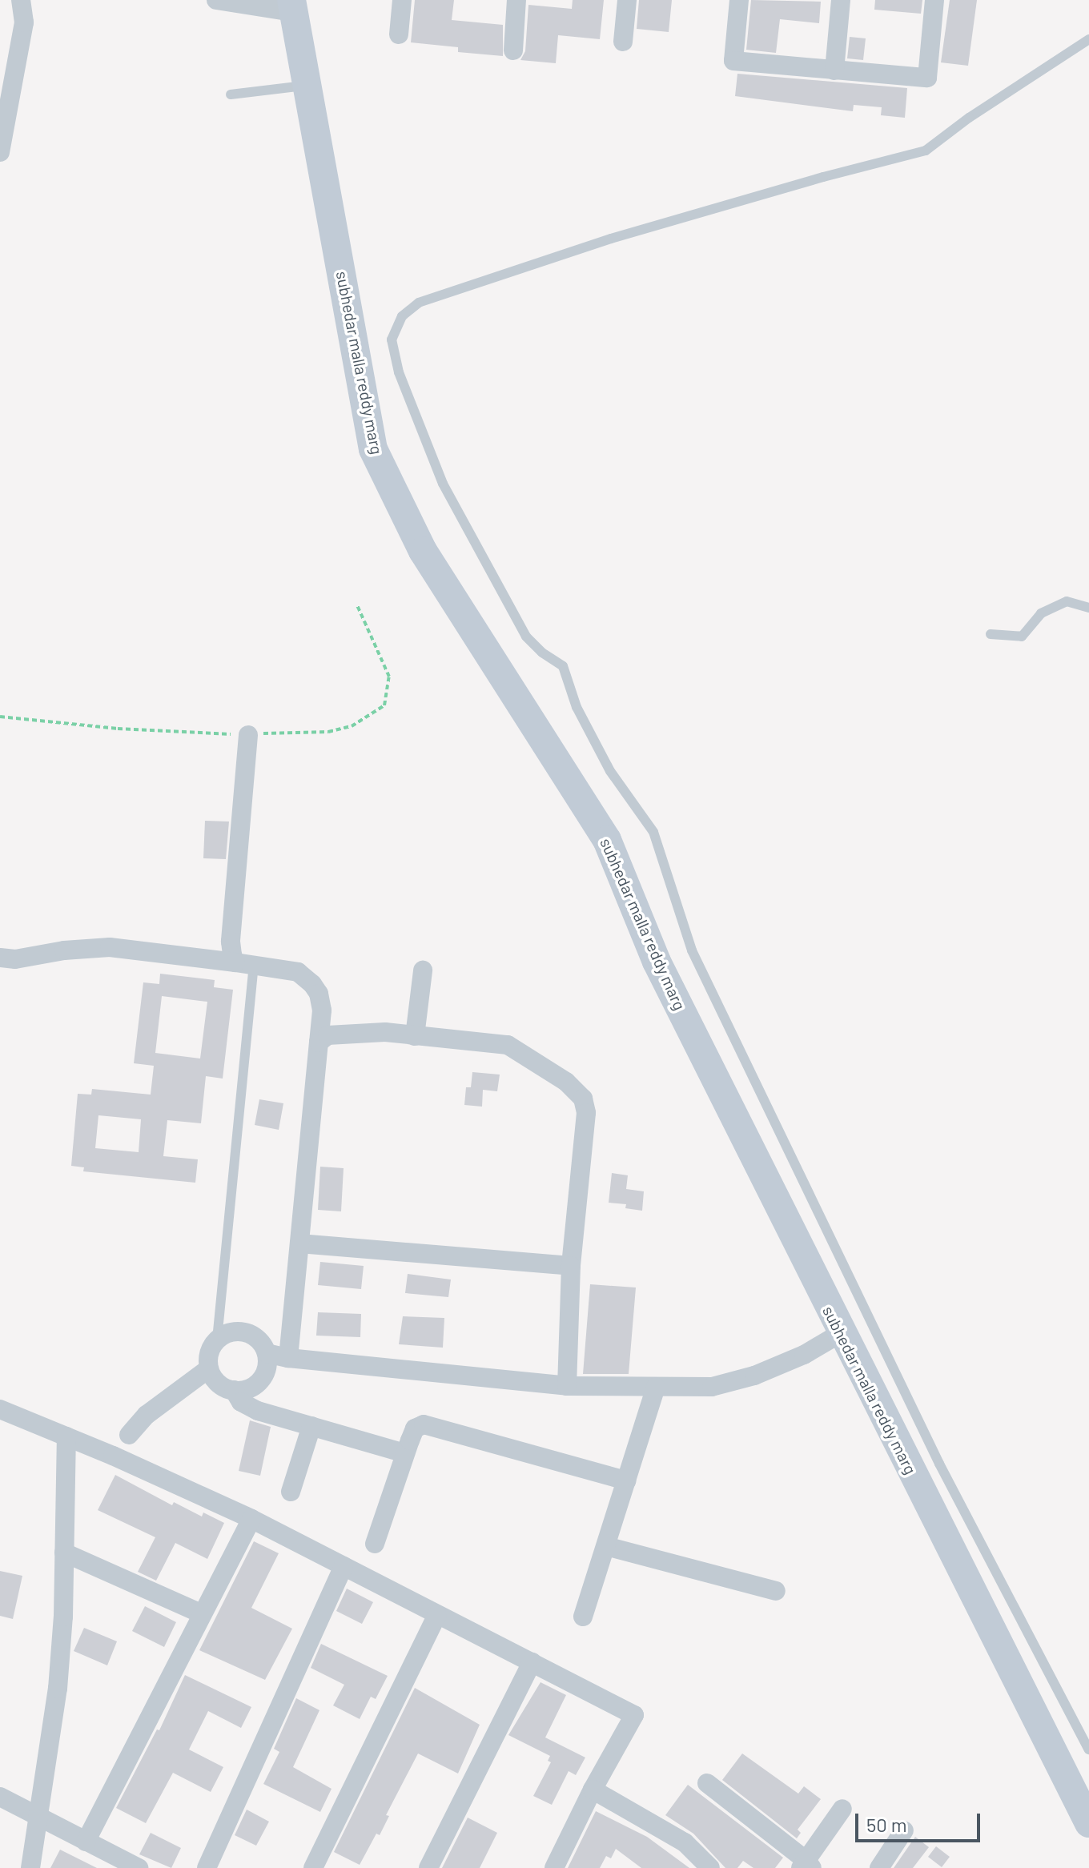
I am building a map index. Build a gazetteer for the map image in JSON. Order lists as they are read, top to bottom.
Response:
{
  "streets": {
    "main road": ["subhedar malla reddy marg"]
  },
  "scale_bar": "50 m"
}
